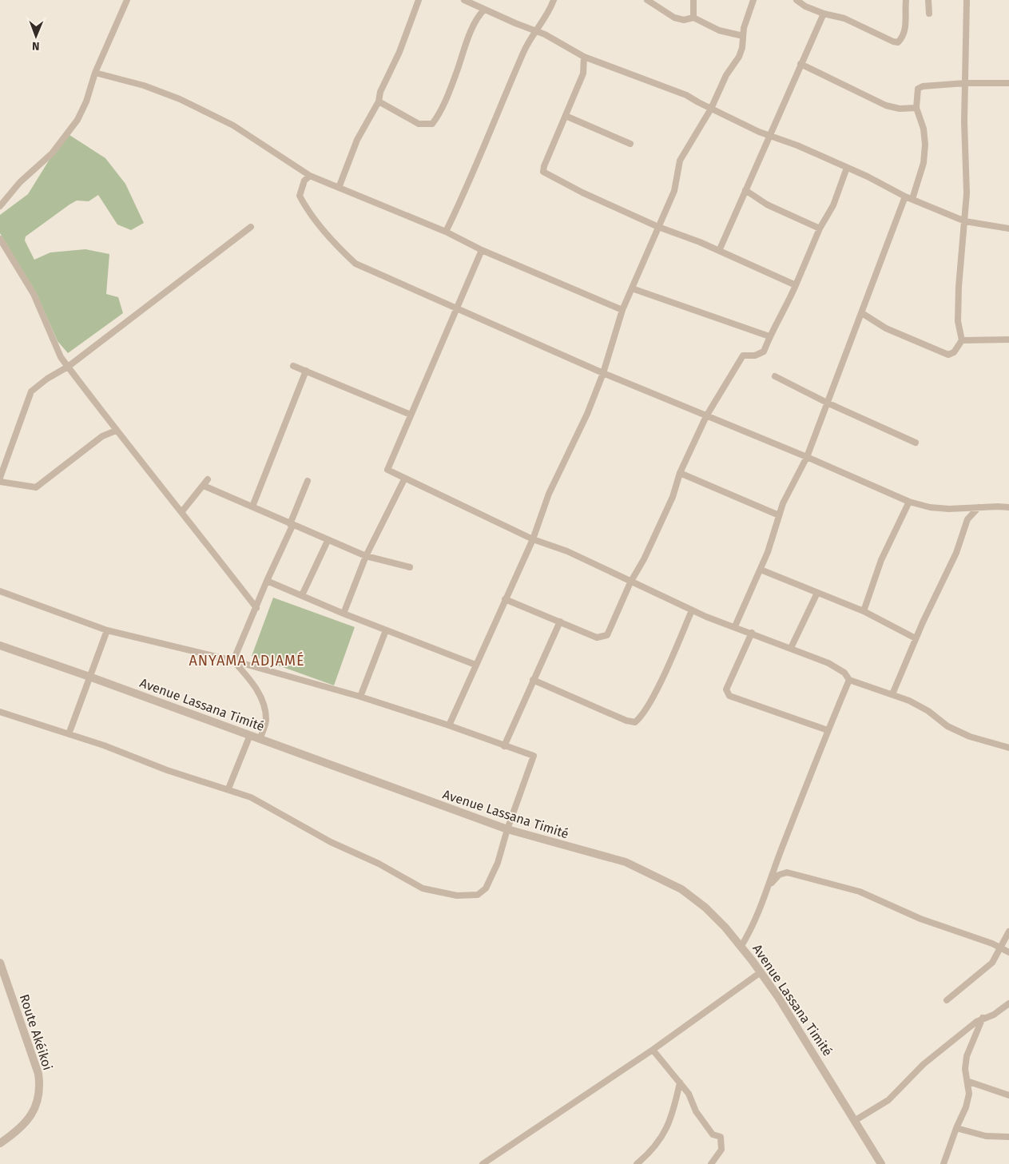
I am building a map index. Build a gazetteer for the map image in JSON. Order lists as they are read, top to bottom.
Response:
{
  "streets": {
    "street": ["Avenue Lassana Timité", "Route Akéikoi"]
  },
  "districts": ["ANYAMA ADJAMÉ"],
  "north": "bottom"
}
